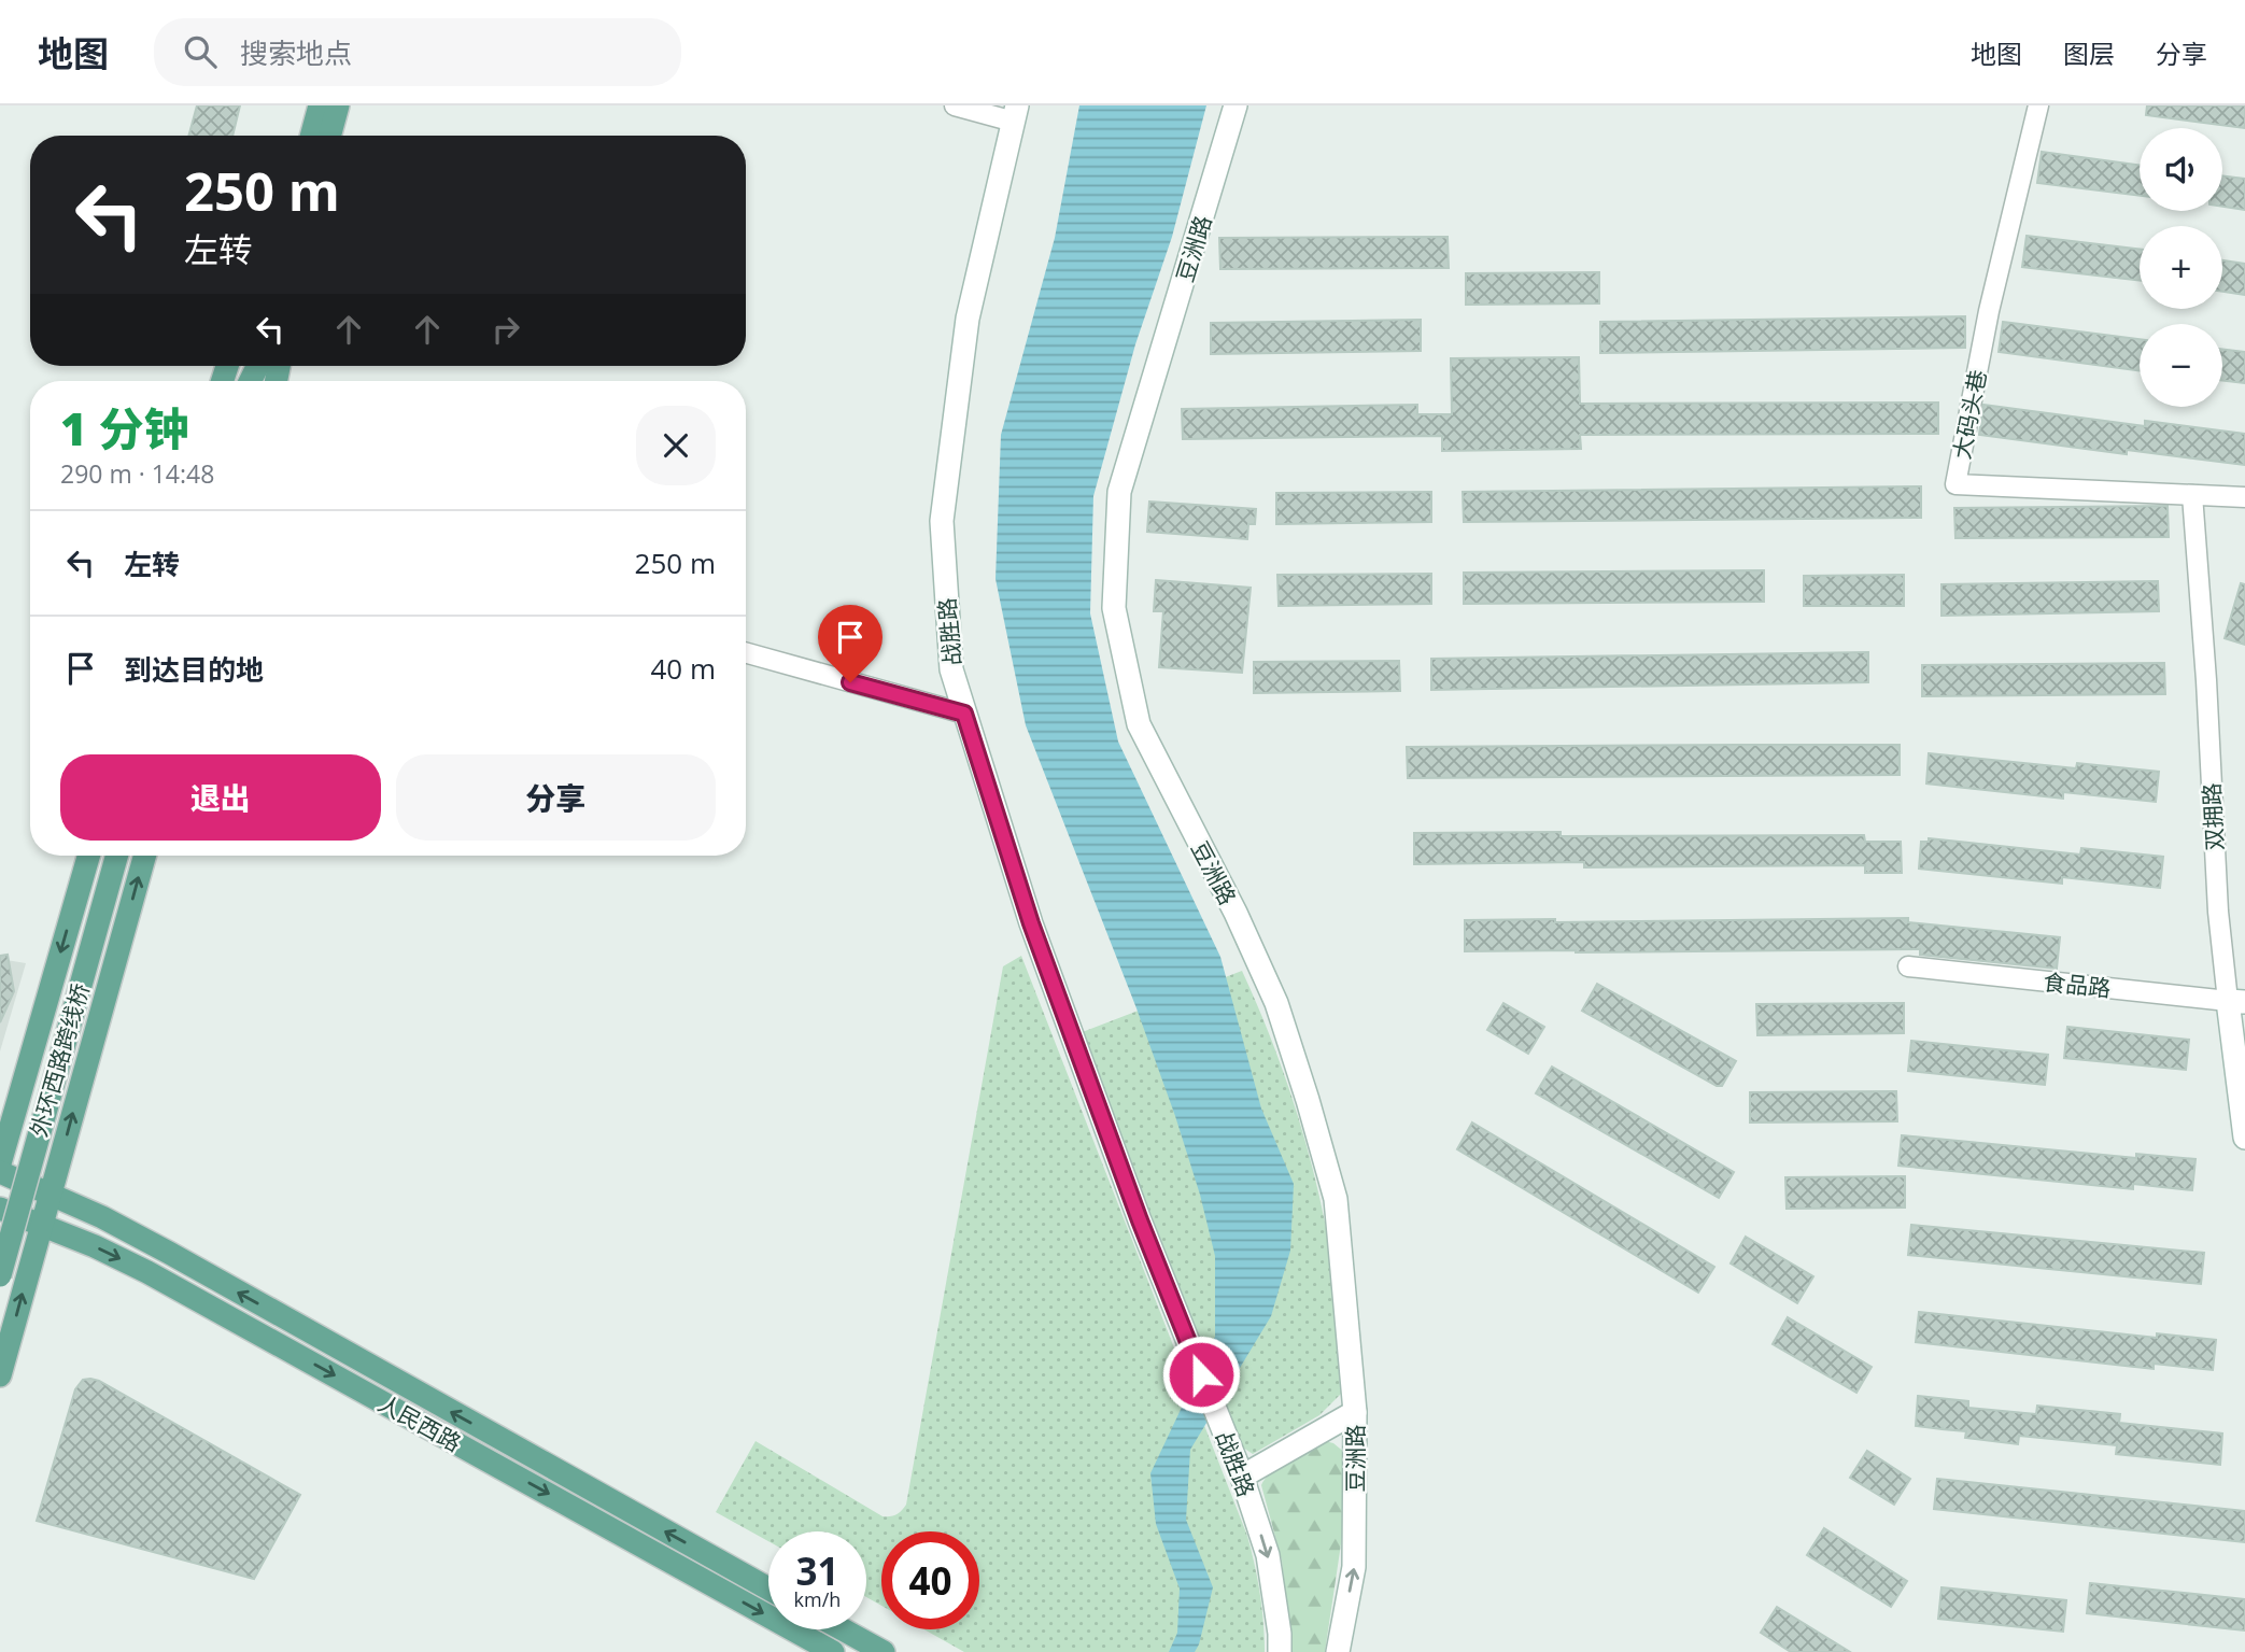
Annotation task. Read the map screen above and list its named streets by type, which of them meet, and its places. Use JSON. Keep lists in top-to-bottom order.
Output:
{
  "streets": {
    "main road": ["外环西路跨线桥", "人民西路"],
    "street": [
      "豆洲路",
      "大码头巷",
      "战胜路",
      "双拥路",
      "食品路"
    ]
  },
  "crossings": [
    ["大码头巷", "双拥路"],
    ["双拥路", "食品路"]
  ],
  "page": {
    "header": "地图",
    "search": "搜索地点",
    "nav": ["地图", "图层", "分享"],
    "map_buttons": ["+", "−"],
    "turn": ["250 m", "左转"],
    "heading": ["1 分钟", "290 m · 14:48"],
    "list": [
      {
        "name": "左转",
        "value": "250 m"
      },
      {
        "name": "到达目的地",
        "value": "40 m"
      }
    ],
    "buttons": ["退出", "分享"],
    "speed": "31 km/h",
    "limit": "40"
  }
}
